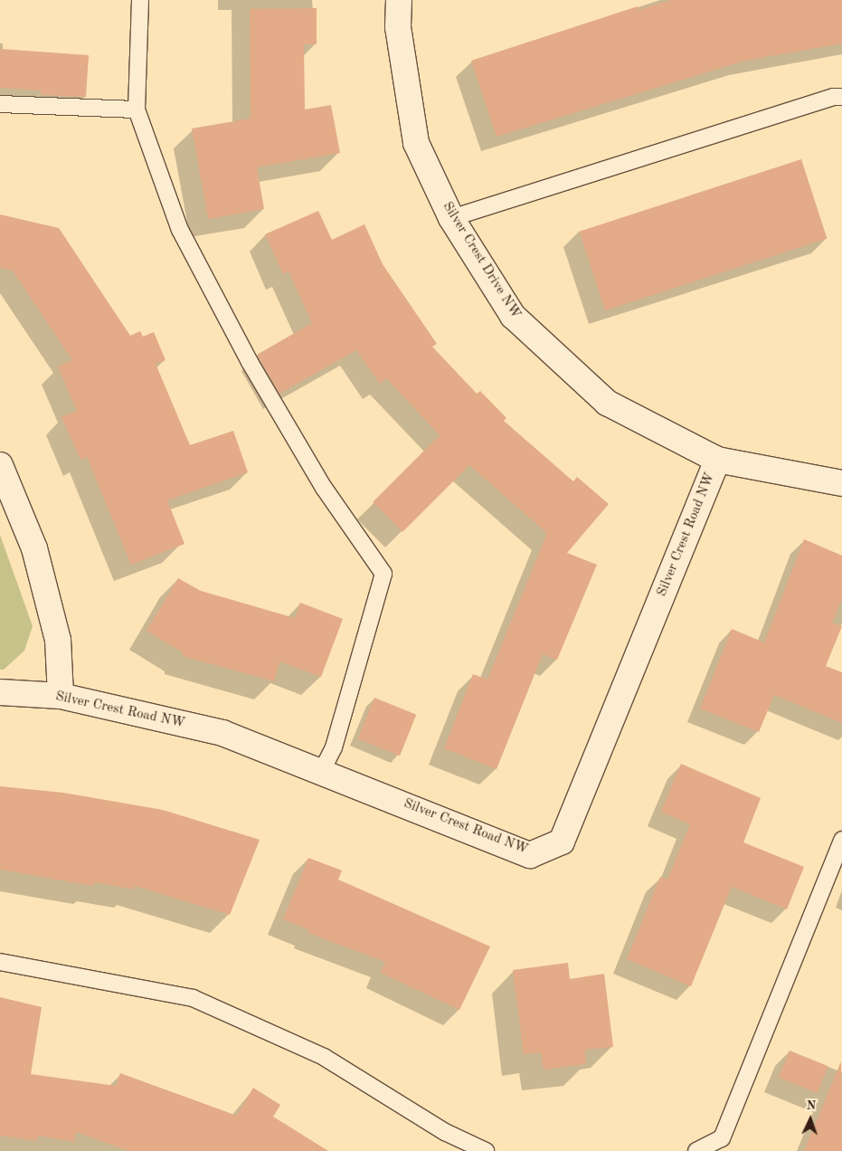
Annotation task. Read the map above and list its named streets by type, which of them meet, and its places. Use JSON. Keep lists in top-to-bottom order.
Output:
{
  "streets": {
    "street": ["Silver Crest Drive NW", "Silver Crest Road NW"]
  },
  "crossings": [
    ["Silver Crest Drive NW", "Silver Crest Road NW"]
  ],
  "north": "top"
}
